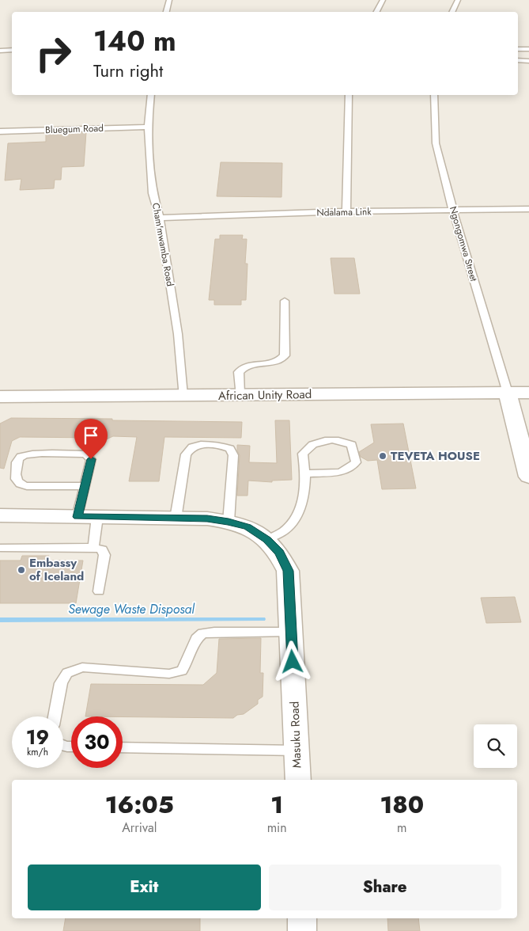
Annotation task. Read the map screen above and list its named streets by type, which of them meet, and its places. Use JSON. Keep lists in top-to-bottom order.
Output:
{
  "streets": {
    "street": ["African Unity Road", "Masuku Road"],
    "lane": [
      "Bluegum Road",
      "Ndalama Link",
      "Ngongomwa Street",
      "Cham'mwamba Road"
    ]
  },
  "crossings": [
    ["Bluegum Road", "Cham'mwamba Road"],
    ["Ndalama Link", "Ngongomwa Street"],
    ["Ndalama Link", "Cham'mwamba Road"],
    ["Ngongomwa Street", "African Unity Road"],
    ["Cham'mwamba Road", "African Unity Road"]
  ],
  "water": ["Sewage Waste Disposal"],
  "places": ["TEVETA HOUSE", "Embassy of Iceland"],
  "page": {
    "turn": ["140 m", "Turn right"],
    "speed": "19 km/h",
    "limit": "30",
    "eta": [
      "16:05",
      "Arrival",
      "1",
      "min",
      "180",
      "m"
    ],
    "buttons": ["Exit", "Share"]
  }
}
